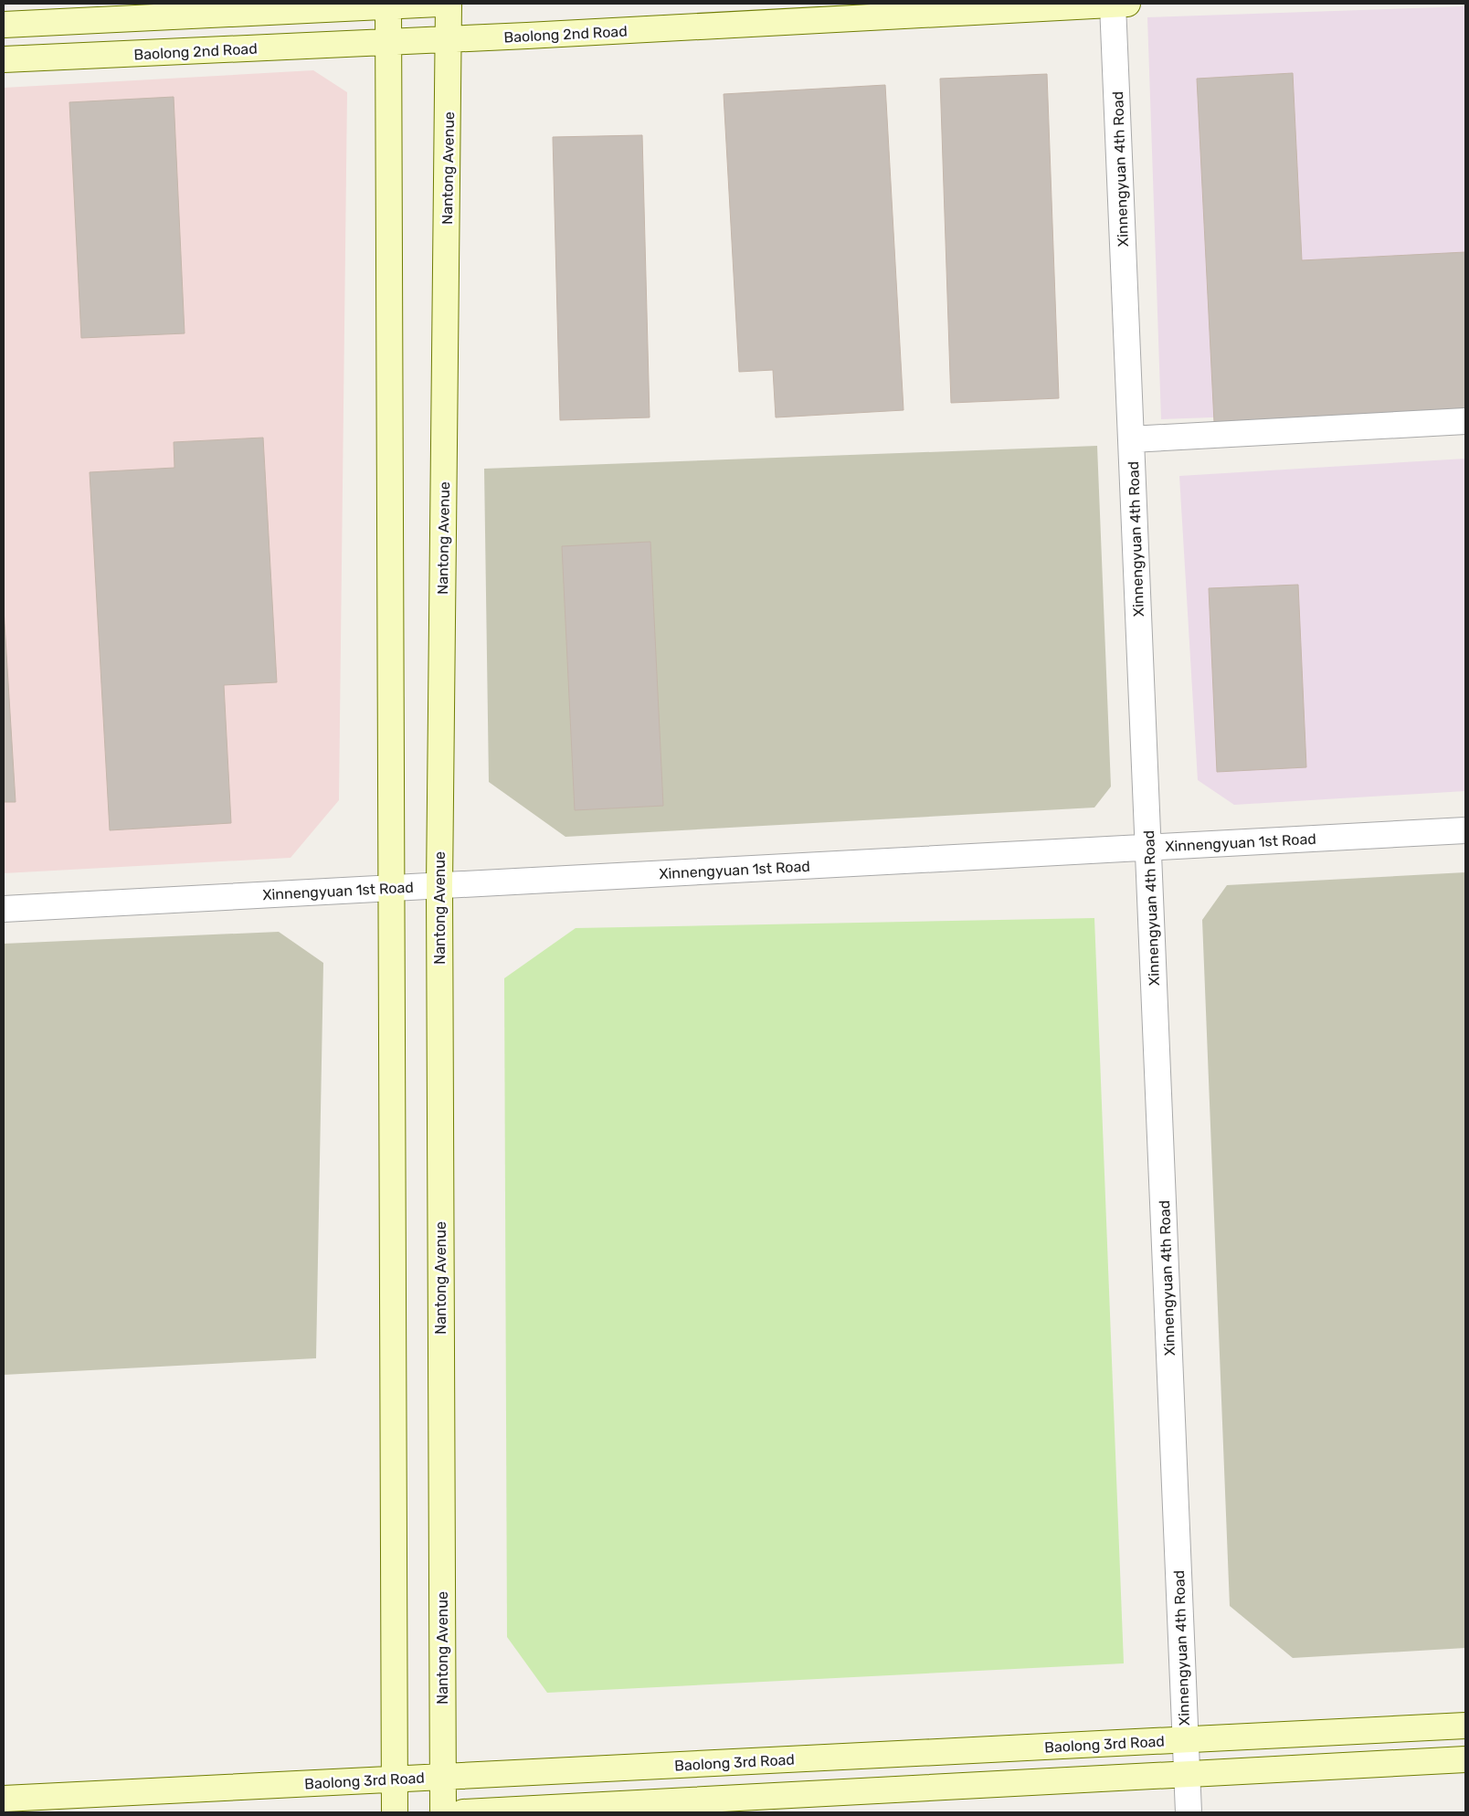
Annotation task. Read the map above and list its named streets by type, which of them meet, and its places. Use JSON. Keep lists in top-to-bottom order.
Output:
{
  "streets": {
    "street": [
      "Baolong 2nd Road",
      "Nantong Avenue",
      "Xinnengyuan 4th Road",
      "Xinnengyuan 1st Road",
      "Baolong 3rd Road"
    ]
  },
  "crossings": [
    ["Baolong 2nd Road", "Nantong Avenue"],
    ["Baolong 2nd Road", "Xinnengyuan 4th Road"],
    ["Nantong Avenue", "Xinnengyuan 1st Road"],
    ["Nantong Avenue", "Baolong 3rd Road"],
    ["Xinnengyuan 4th Road", "Xinnengyuan 1st Road"],
    ["Xinnengyuan 4th Road", "Baolong 3rd Road"]
  ]
}
